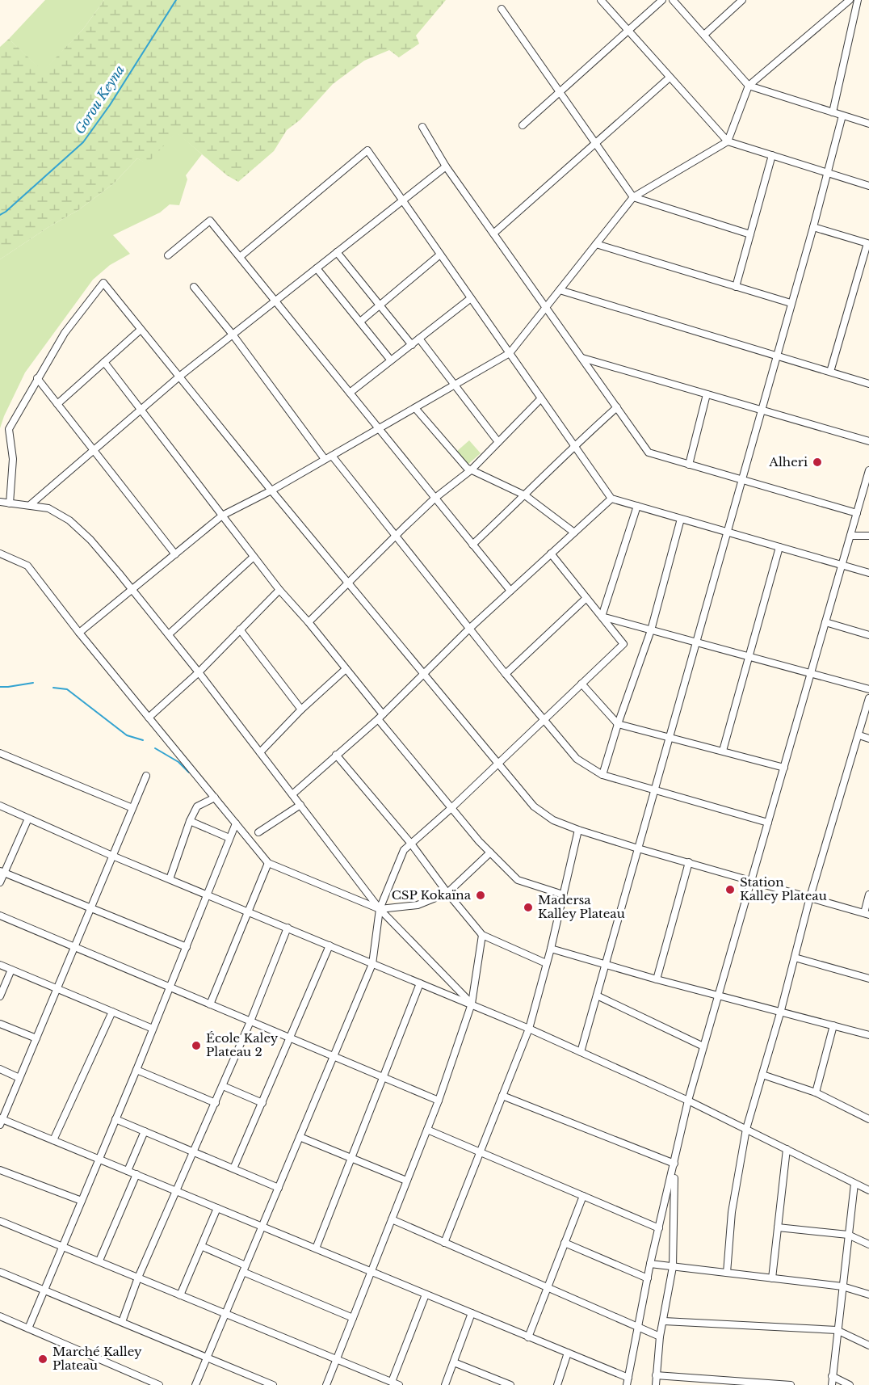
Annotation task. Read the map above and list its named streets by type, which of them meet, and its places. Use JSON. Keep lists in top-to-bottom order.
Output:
{
  "water": ["Gorou Keyna"],
  "places": [
    "Alheri",
    "Station Kalley Plateau",
    "CSP Kokaïna",
    "Madersa Kalley Plateau",
    "École Kaley Plateau 2",
    "Marché Kalley Plateau"
  ]
}
